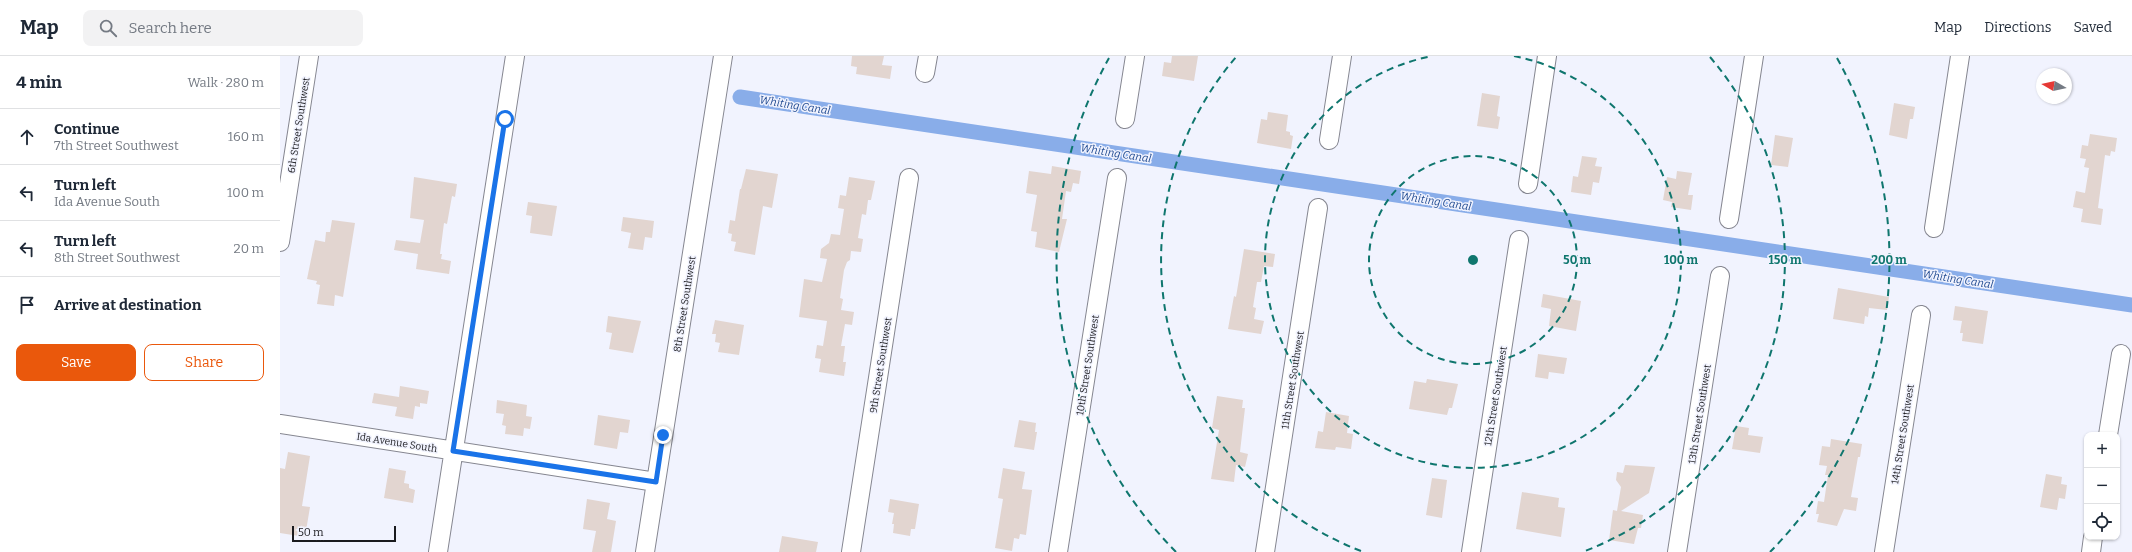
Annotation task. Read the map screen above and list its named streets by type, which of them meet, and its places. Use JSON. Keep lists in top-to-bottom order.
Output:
{
  "streets": {
    "street": [
      "6th Street Southwest",
      "8th Street Southwest",
      "9th Street Southwest",
      "10th Street Southwest",
      "11th Street Southwest",
      "12th Street Southwest",
      "13th Street Southwest",
      "14th Street Southwest",
      "Ida Avenue South"
    ]
  },
  "crossings": [
    ["8th Street Southwest", "Ida Avenue South"]
  ],
  "water": ["Whiting Canal"],
  "scale_bar": "50 m",
  "north": "left",
  "page": {
    "header": "Map",
    "search": "Search here",
    "nav": ["Map", "Directions", "Saved"],
    "heading": ["4 min", "Walk · 280 m"],
    "list": [
      ["Continue", "7th Street Southwest", "160 m"],
      ["Turn left", "Ida Avenue South", "100 m"],
      ["Turn left", "8th Street Southwest", "20 m"],
      "Arrive at destination"
    ],
    "buttons": ["Save", "Share"],
    "map_buttons": ["+", "−"],
    "scale": "50 m"
  },
  "rings": [
    "50 m",
    "100 m",
    "150 m",
    "200 m"
  ]
}
